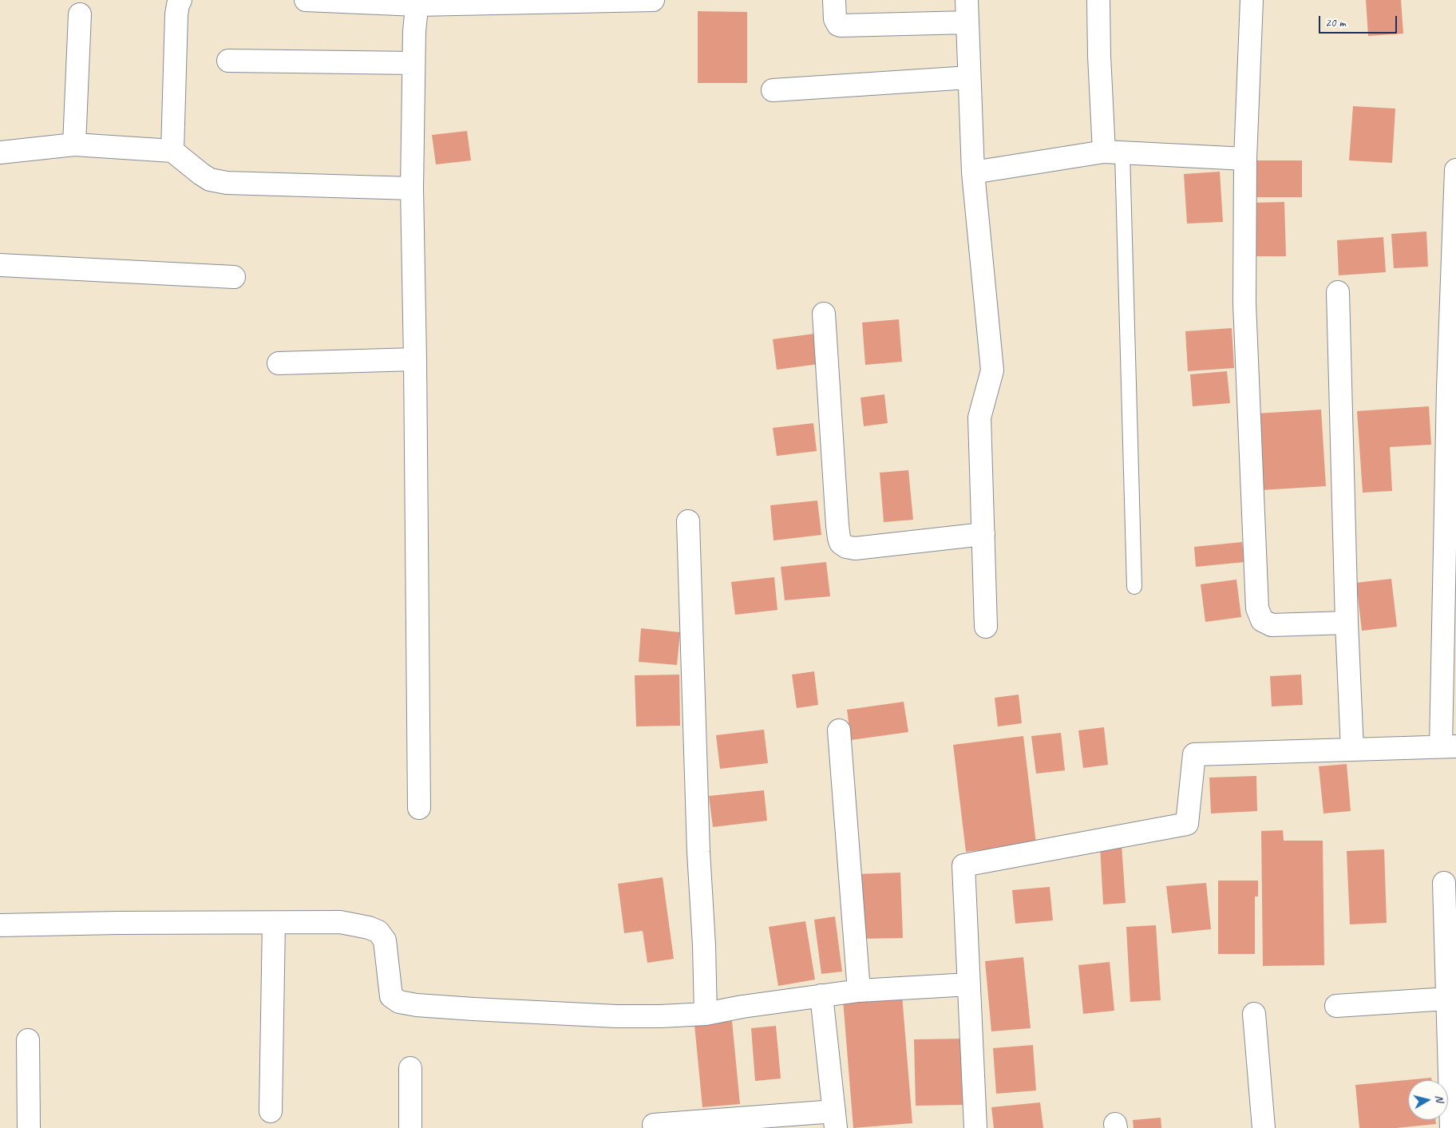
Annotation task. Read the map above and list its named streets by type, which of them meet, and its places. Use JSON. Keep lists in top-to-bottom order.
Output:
{
  "scale_bar": "20 m",
  "north": "right"
}
